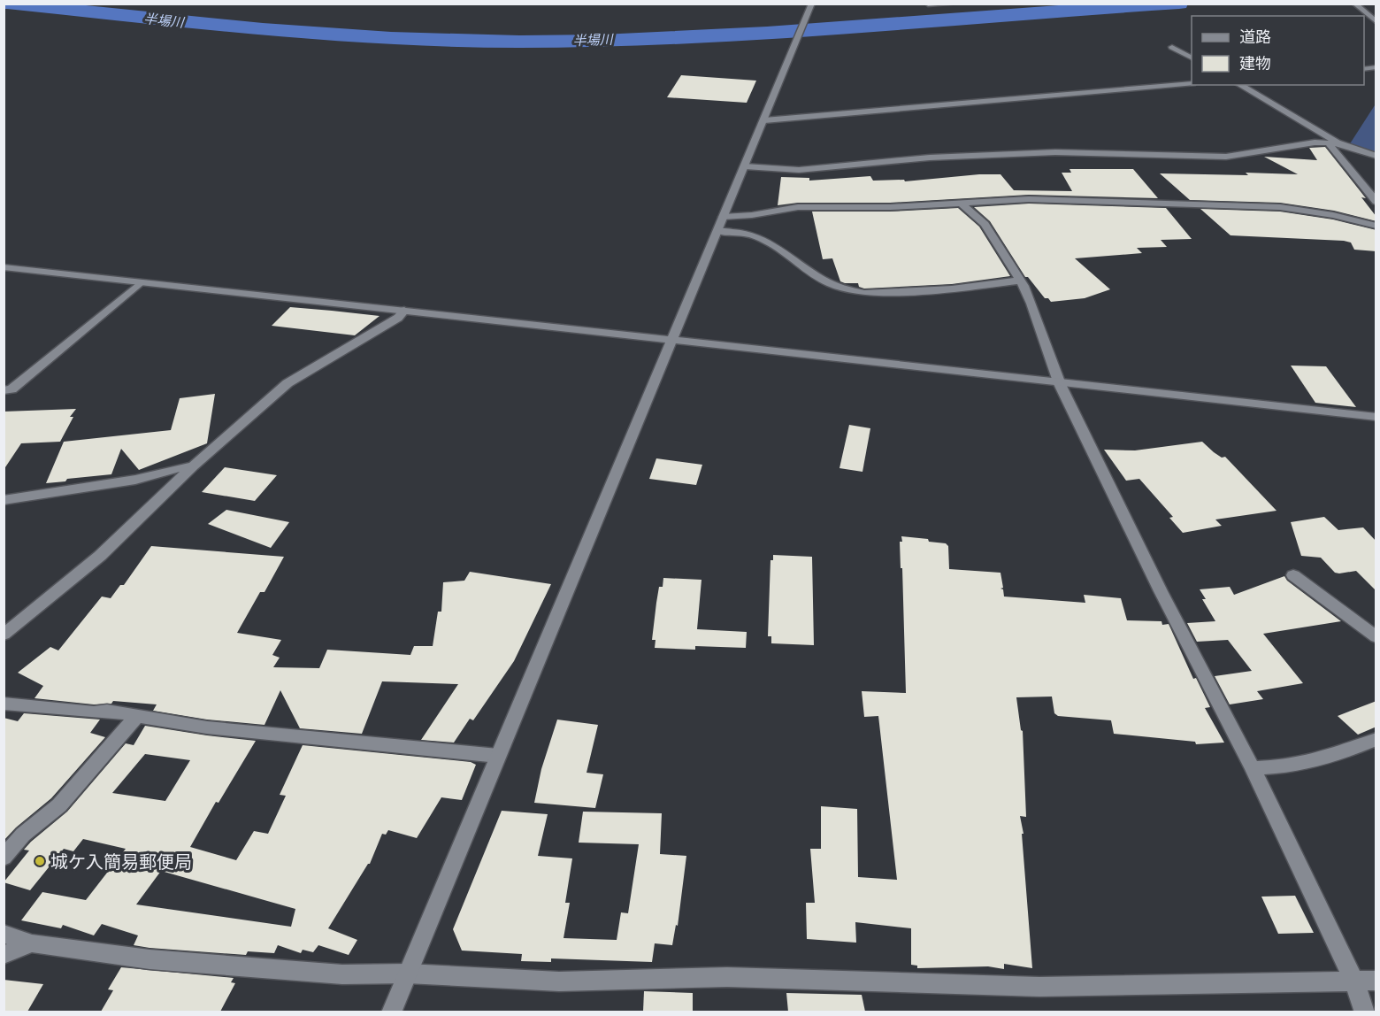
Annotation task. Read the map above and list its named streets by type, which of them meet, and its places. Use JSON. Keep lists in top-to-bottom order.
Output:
{
  "water": ["半場川"],
  "places": ["城ケ入簡易郵便局"],
  "legend": ["道路", "建物"]
}
